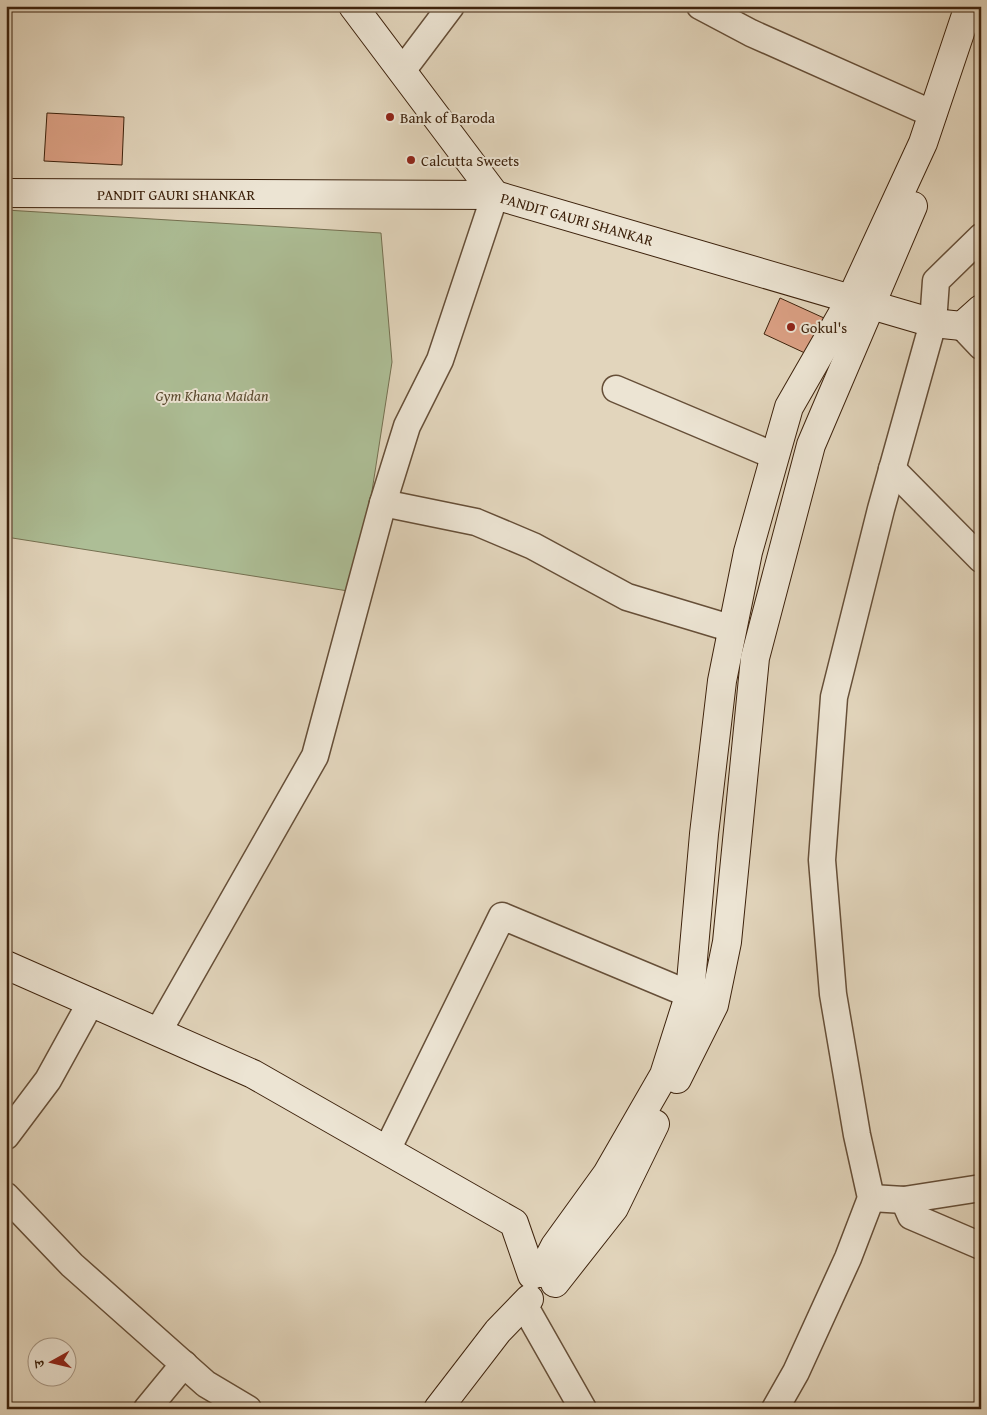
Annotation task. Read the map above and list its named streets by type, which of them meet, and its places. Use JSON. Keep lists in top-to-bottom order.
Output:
{
  "streets": {
    "main road": ["PANDIT GAURI SHANKAR"]
  },
  "parks": ["Gym Khana Maidan"],
  "places": ["Bank of Baroda", "Calcutta Sweets", "Gokul's"],
  "north": "left"
}
